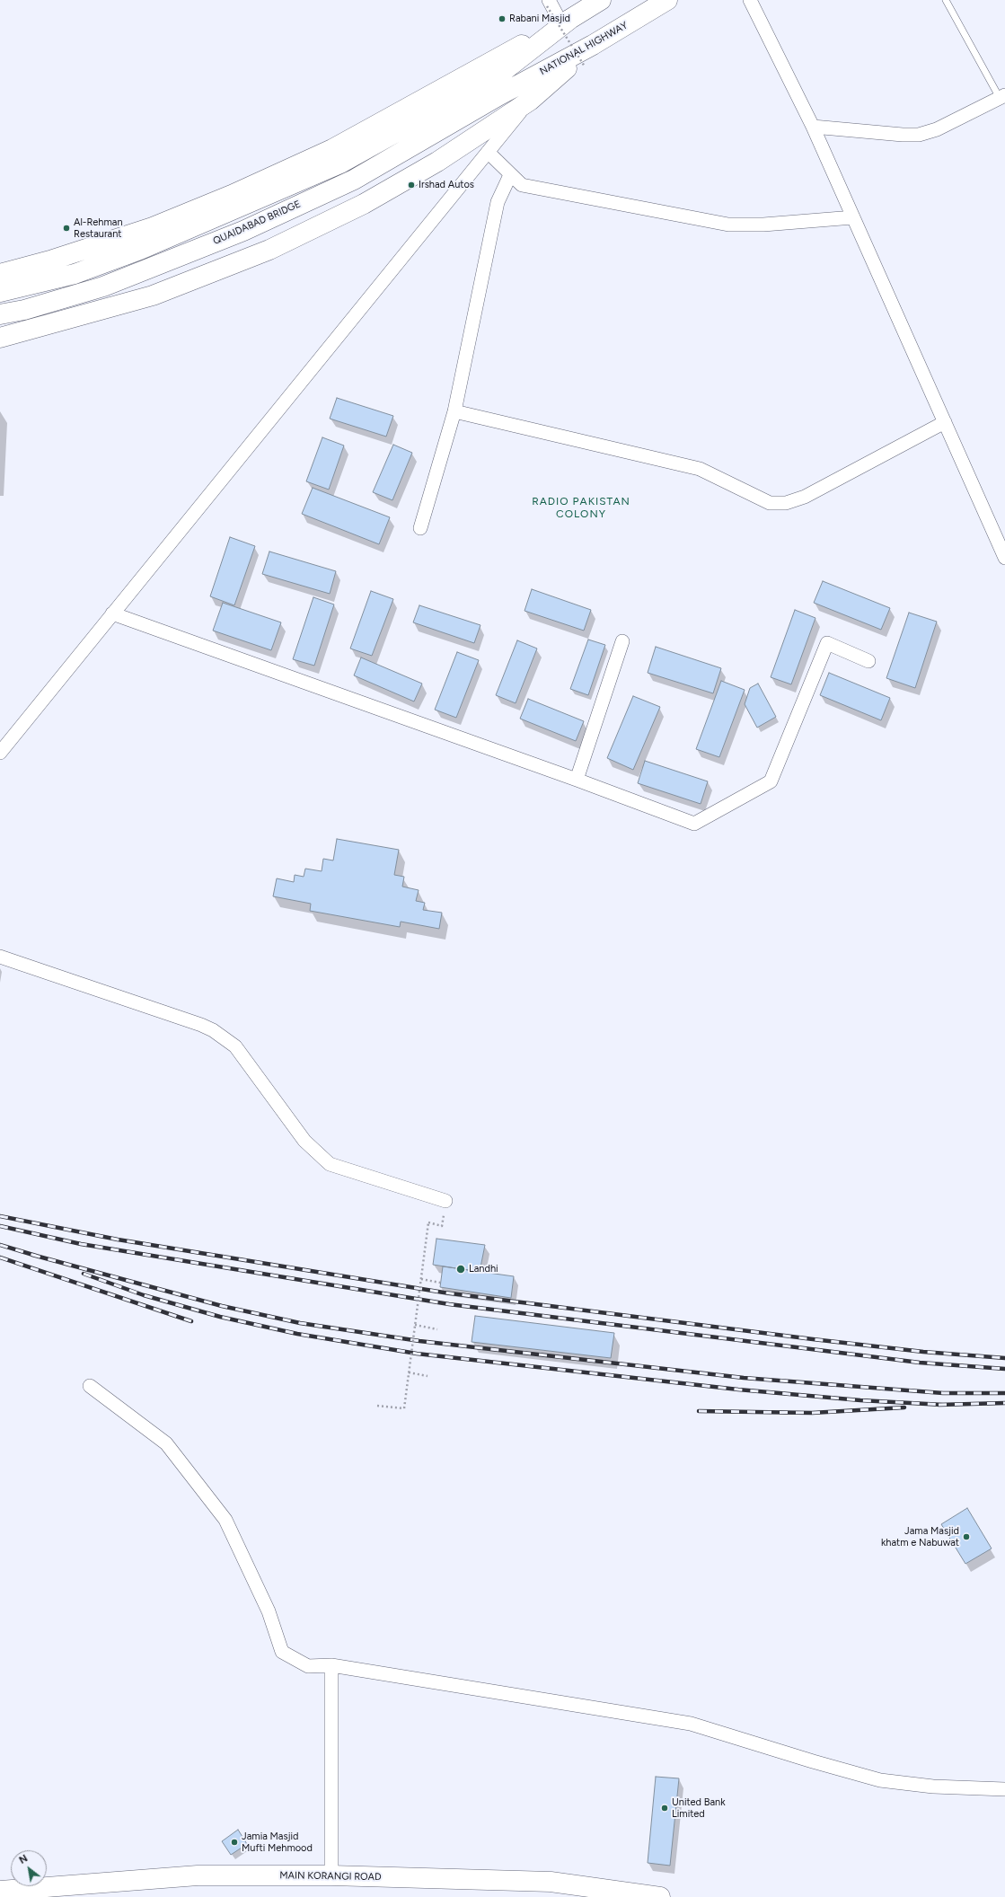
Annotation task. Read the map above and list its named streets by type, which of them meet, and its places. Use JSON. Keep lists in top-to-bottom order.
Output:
{
  "streets": {
    "main road": ["NATIONAL HIGHWAY", "QUAIDABAD BRIDGE", "MAIN KORANGI ROAD"]
  },
  "crossings": [
    ["NATIONAL HIGHWAY", "QUAIDABAD BRIDGE"]
  ],
  "districts": ["RADIO PAKISTAN COLONY"],
  "places": [
    "Rabani Masjid",
    "Irshad Autos",
    "Al-Rehman Restaurant",
    "Landhi",
    "Jama Masjid khatm e Nabuwat",
    "United Bank Limited",
    "Jamia Masjid Mufti Mehmood"
  ],
  "north": "top left"
}
